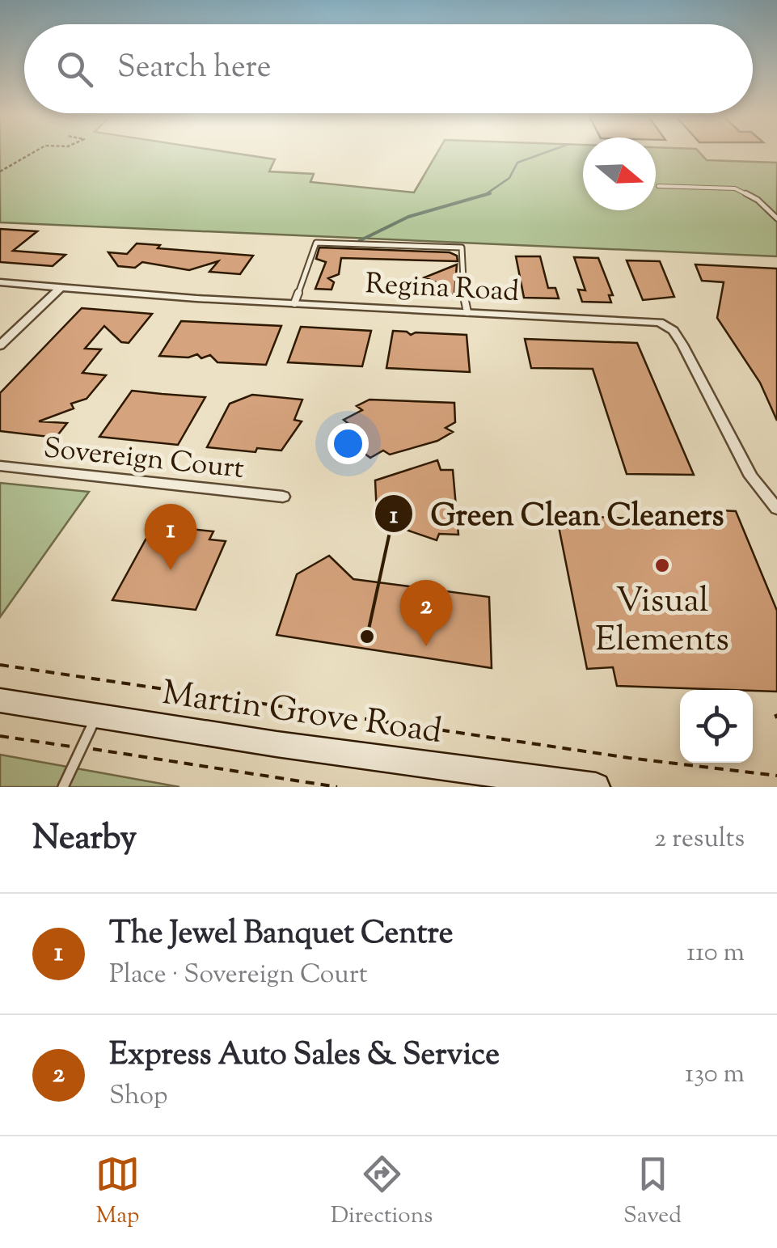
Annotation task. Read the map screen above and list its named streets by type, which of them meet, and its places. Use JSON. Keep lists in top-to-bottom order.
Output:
{
  "streets": {
    "main road": ["Martin Grove Road"],
    "street": ["Regina Road", "Sovereign Court"]
  },
  "places": ["Visual Elements", "Green Clean Cleaners"],
  "north": "right",
  "page": {
    "search": "Search here",
    "pins": ["1", "2"],
    "heading": ["Nearby", "2 results"],
    "list": [
      {
        "mark": "1",
        "name": "The Jewel Banquet Centre",
        "note": "Place · Sovereign Court",
        "value": "110 m"
      },
      {
        "mark": "2",
        "name": "Express Auto Sales & Service",
        "note": "Shop",
        "value": "130 m"
      }
    ],
    "nav": ["Map", "Directions", "Saved"]
  }
}
